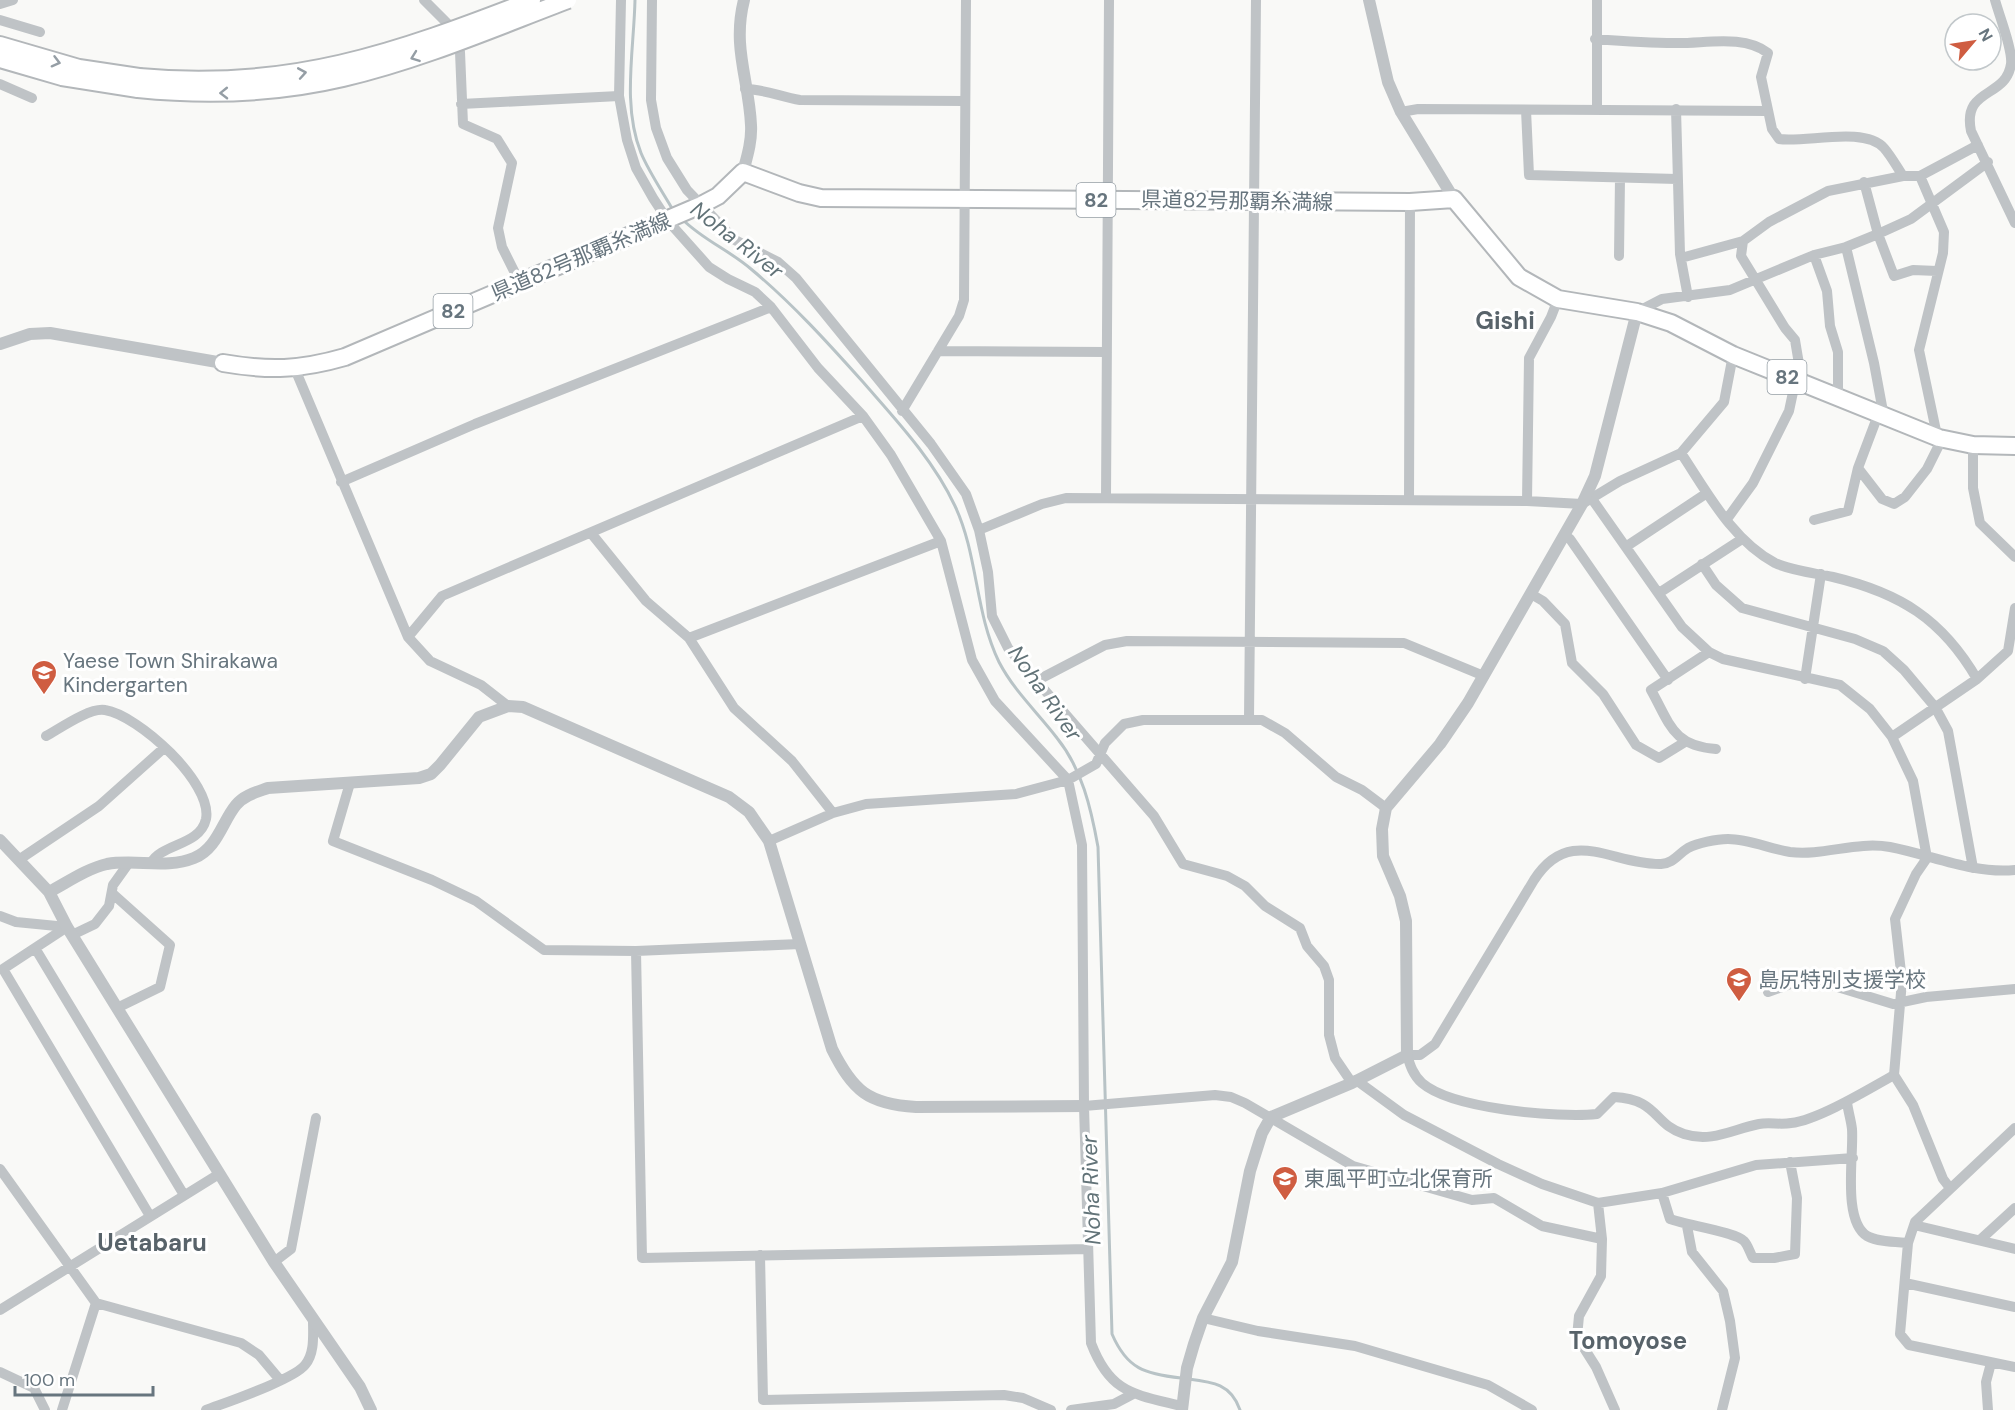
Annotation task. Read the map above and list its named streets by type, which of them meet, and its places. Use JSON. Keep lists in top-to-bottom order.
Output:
{
  "streets": {
    "main road": ["82", "県道82号那覇糸満線"]
  },
  "crossings": [
    ["82", "県道82号那覇糸満線"]
  ],
  "districts": ["Gishi", "Uetabaru", "Tomoyose"],
  "water": ["Noha River"],
  "places": {
    "school or university": ["Yaese Town Shirakawa Kindergarten", "島尻特別支援学校", "東風平町立北保育所"]
  },
  "scale_bar": "100 m",
  "north": "top right"
}
